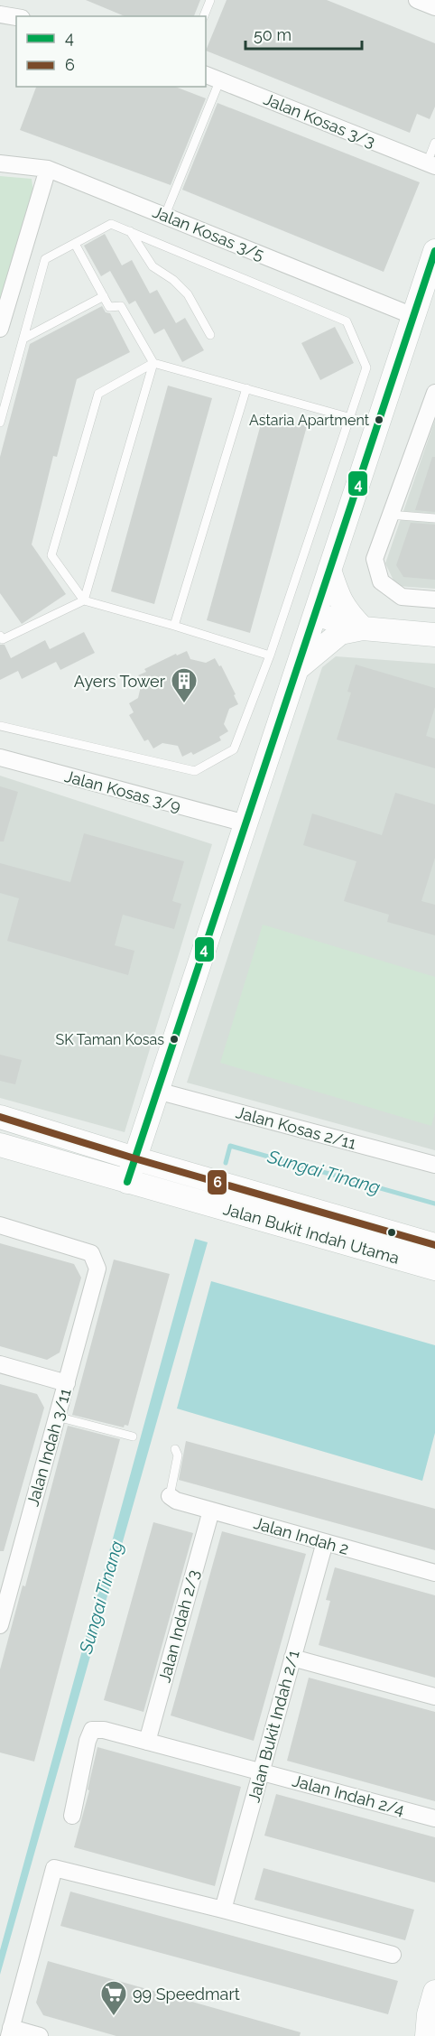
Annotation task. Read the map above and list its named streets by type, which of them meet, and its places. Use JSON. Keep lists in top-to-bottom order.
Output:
{
  "streets": {
    "street": [
      "Jalan Kosas 3/3",
      "Jalan Kosas 3/5",
      "Jalan Kosas 3/9",
      "Jalan Kosas 2/11",
      "Jalan Bukit Indah Utama",
      "Jalan Indah 3/11",
      "Jalan Indah 2",
      "Jalan Indah 2/3",
      "Jalan Bukit Indah 2/1",
      "Jalan Indah 2/4"
    ]
  },
  "crossings": [
    ["Jalan Indah 2", "Jalan Indah 2/3"],
    ["Jalan Indah 2", "Jalan Bukit Indah 2/1"],
    ["Jalan Indah 2/3", "Jalan Indah 2/4"],
    ["Jalan Bukit Indah 2/1", "Jalan Indah 2/4"]
  ],
  "water": ["Sungai Tinang"],
  "places": {
    "other": ["Astaria Apartment", "SK Taman Kosas"],
    "building": ["Ayers Tower"],
    "supermarket": ["99 Speedmart"]
  },
  "lines": ["transit line 4", "transit line 6"],
  "legend": ["4", "6"],
  "scale_bar": "50 m"
}
